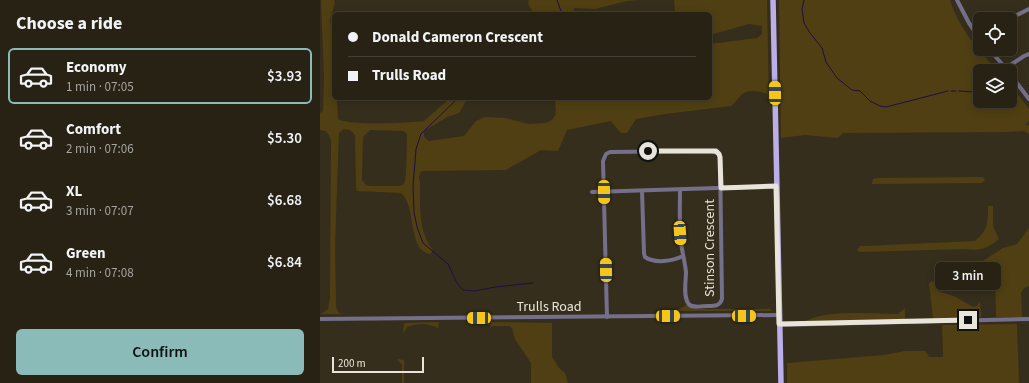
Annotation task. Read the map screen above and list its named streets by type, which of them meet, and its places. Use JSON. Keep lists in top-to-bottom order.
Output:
{
  "streets": {
    "street": ["Stinson Crescent", "Trulls Road"]
  },
  "scale_bar": "200 m",
  "page": {
    "heading": "Choose a ride",
    "banner": ["Donald Cameron Crescent", "Trulls Road"],
    "list": [
      {
        "name": "Economy",
        "note": "1 min · 07:05",
        "value": "$3.93"
      },
      {
        "name": "Comfort",
        "note": "2 min · 07:06",
        "value": "$5.30"
      },
      {
        "name": "XL",
        "note": "3 min · 07:07",
        "value": "$6.68"
      },
      {
        "name": "Green",
        "note": "4 min · 07:08",
        "value": "$6.84"
      }
    ],
    "bubble": "3 min",
    "buttons": "Confirm",
    "scale": "200 m"
  }
}
